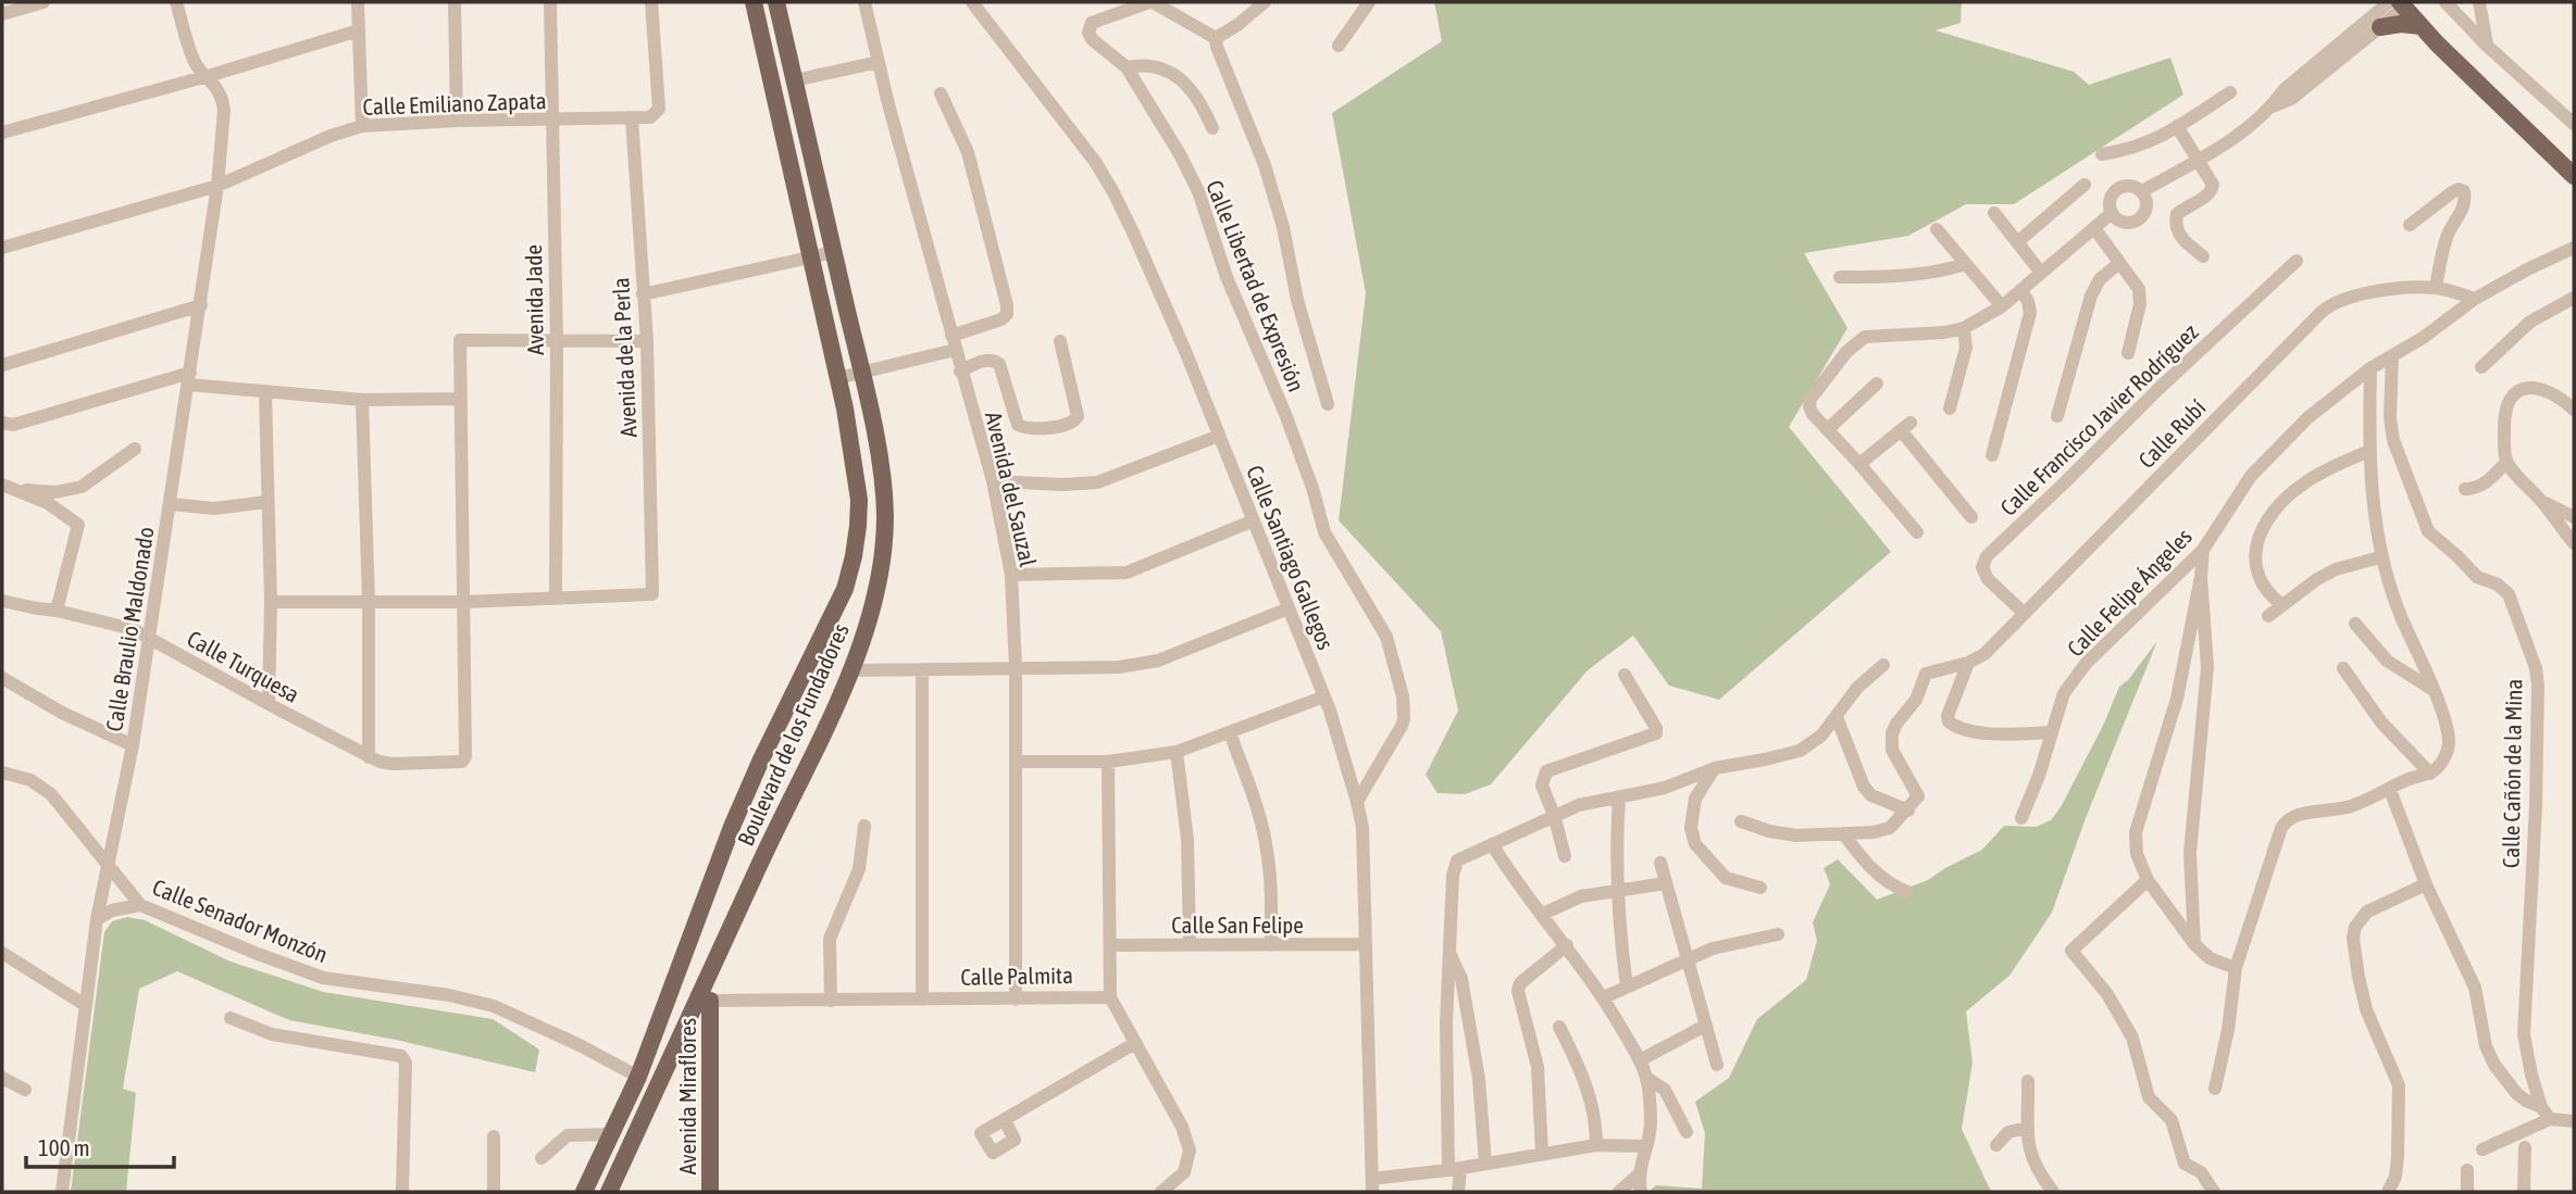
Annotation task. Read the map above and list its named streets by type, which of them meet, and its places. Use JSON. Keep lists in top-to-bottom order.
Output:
{
  "streets": {
    "main road": ["Boulevard de los Fundadores", "Avenida Miraflores"],
    "street": [
      "Calle Emiliano Zapata",
      "Calle Libertad de Expresión",
      "Avenida Jade",
      "Avenida de la Perla",
      "Calle Francisco Javier Rodríguez",
      "Calle Rubí",
      "Avenida del Sauzal",
      "Calle Santiago Gallegos",
      "Calle Felipe Ángeles",
      "Calle Braulio Maldonado",
      "Calle Turquesa",
      "Calle Cañón de la Mina",
      "Calle Senador Monzón",
      "Calle San Felipe",
      "Calle Palmita"
    ]
  },
  "crossings": [
    ["Calle Emiliano Zapata", "Avenida Jade"],
    ["Calle Emiliano Zapata", "Avenida de la Perla"],
    ["Calle Emiliano Zapata", "Calle Braulio Maldonado"],
    ["Calle Libertad de Expresión", "Calle Santiago Gallegos"],
    ["Avenida Jade", "Avenida de la Perla"],
    ["Calle Francisco Javier Rodríguez", "Calle Rubí"],
    ["Calle Rubí", "Calle Felipe Ángeles"],
    ["Avenida del Sauzal", "Calle Palmita"],
    ["Calle Santiago Gallegos", "Calle San Felipe"],
    ["Calle Felipe Ángeles", "Calle Cañón de la Mina"],
    ["Calle Braulio Maldonado", "Calle Turquesa"],
    ["Calle Braulio Maldonado", "Calle Senador Monzón"],
    ["Boulevard de los Fundadores", "Calle Senador Monzón"],
    ["Boulevard de los Fundadores", "Calle Palmita"],
    ["Boulevard de los Fundadores", "Avenida Miraflores"],
    ["Calle Palmita", "Avenida Miraflores"]
  ],
  "scale_bar": "100 m"
}
